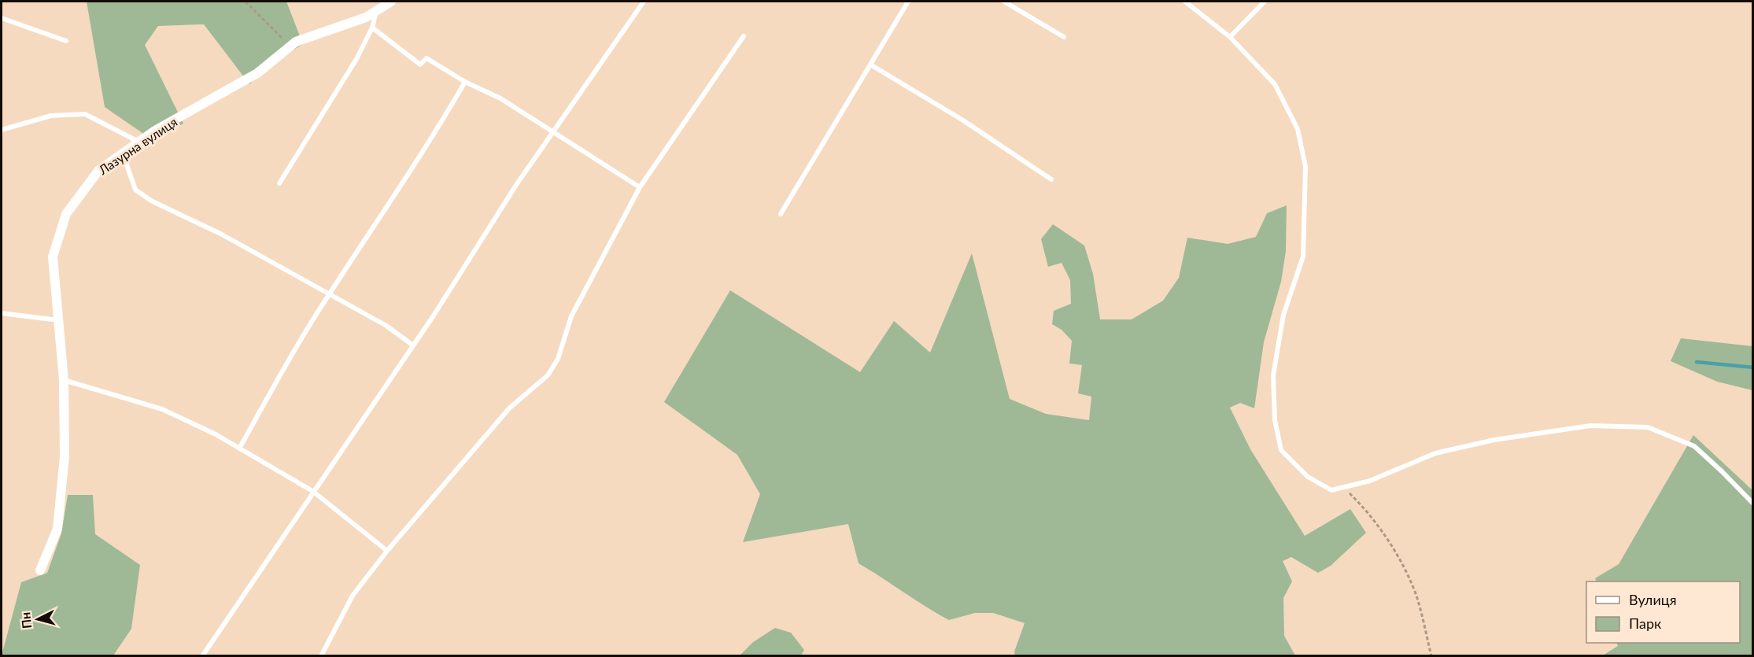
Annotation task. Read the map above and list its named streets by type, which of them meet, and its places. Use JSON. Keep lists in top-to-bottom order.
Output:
{
  "streets": {
    "street": ["Лазурна вулиця"]
  },
  "legend": ["Вулиця", "Парк"],
  "north": "left"
}
